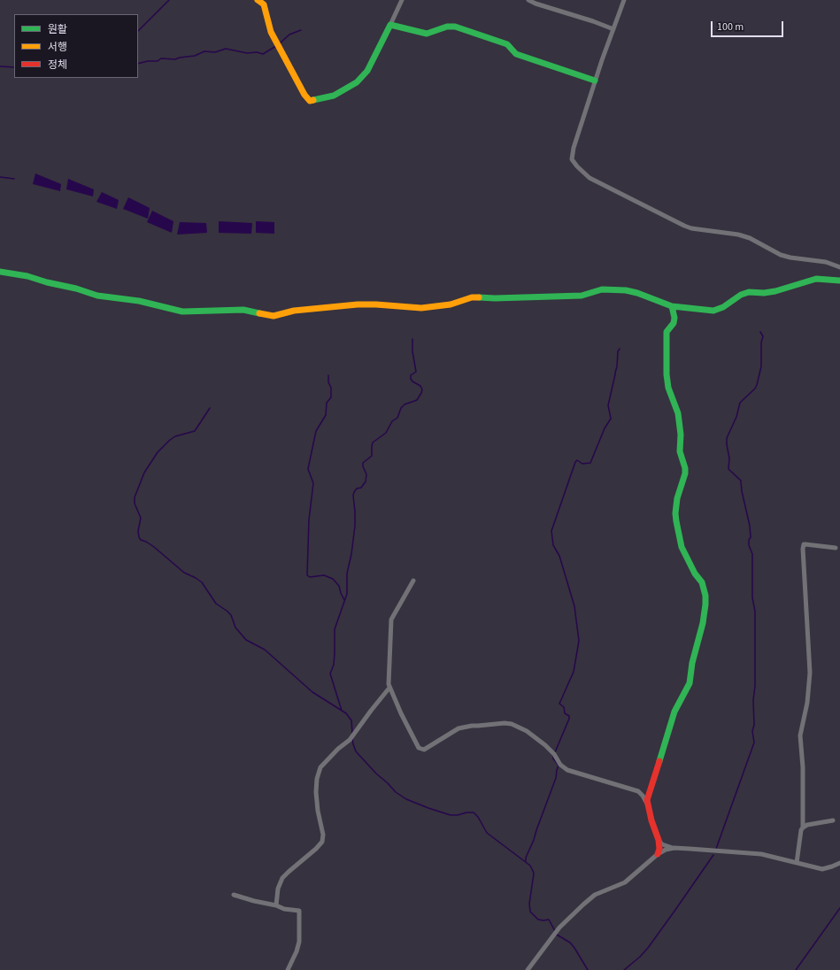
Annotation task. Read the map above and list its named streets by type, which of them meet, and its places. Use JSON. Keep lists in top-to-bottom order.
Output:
{
  "legend": ["원활", "서행", "정체"],
  "scale_bar": "100 m"
}
